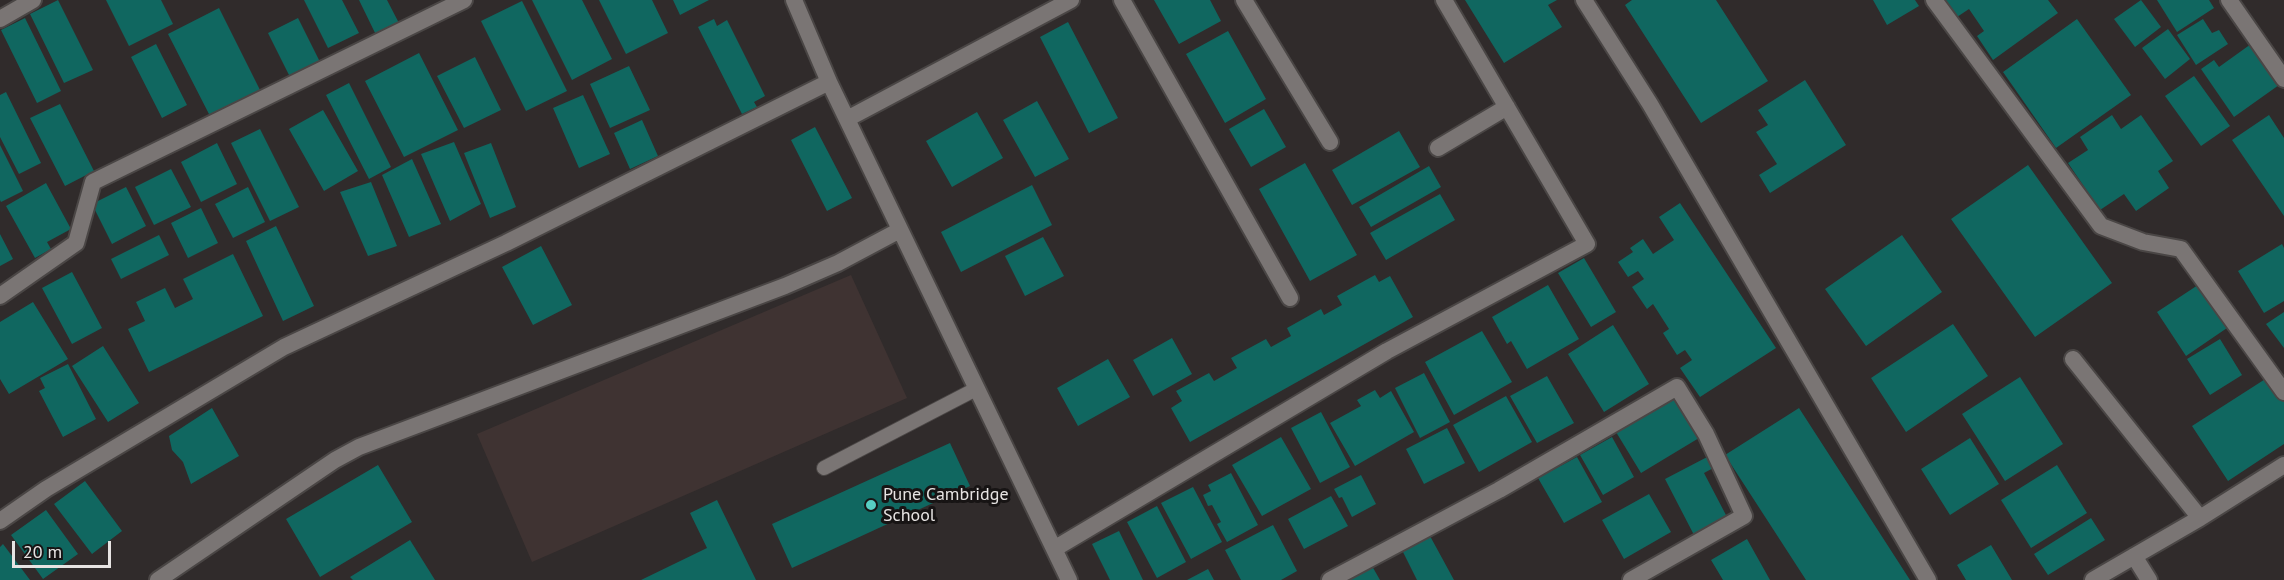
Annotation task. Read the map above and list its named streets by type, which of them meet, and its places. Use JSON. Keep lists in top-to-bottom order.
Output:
{
  "places": ["Pune Cambridge School"],
  "scale_bar": "20 m"
}
